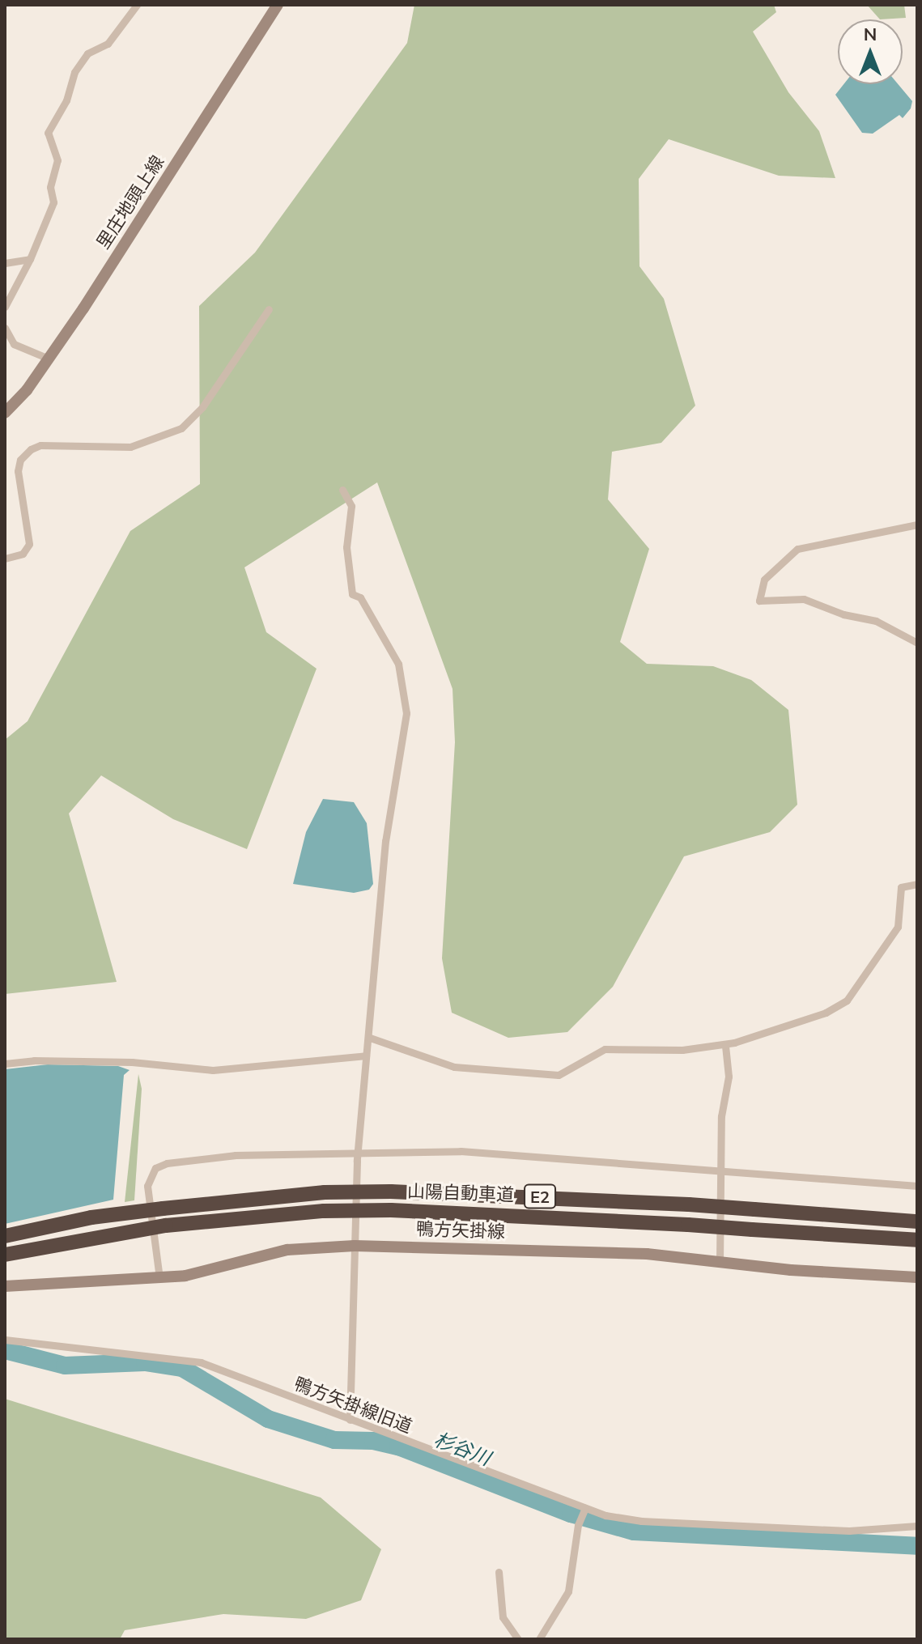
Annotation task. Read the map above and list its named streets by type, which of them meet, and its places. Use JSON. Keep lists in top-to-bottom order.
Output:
{
  "streets": {
    "highway": ["山陽自動車道", "E2"],
    "main road": ["里庄地頭上線", "鴨方矢掛線"],
    "street": ["鴨方矢掛線旧道"]
  },
  "water": ["杉谷川"],
  "north": "top"
}
